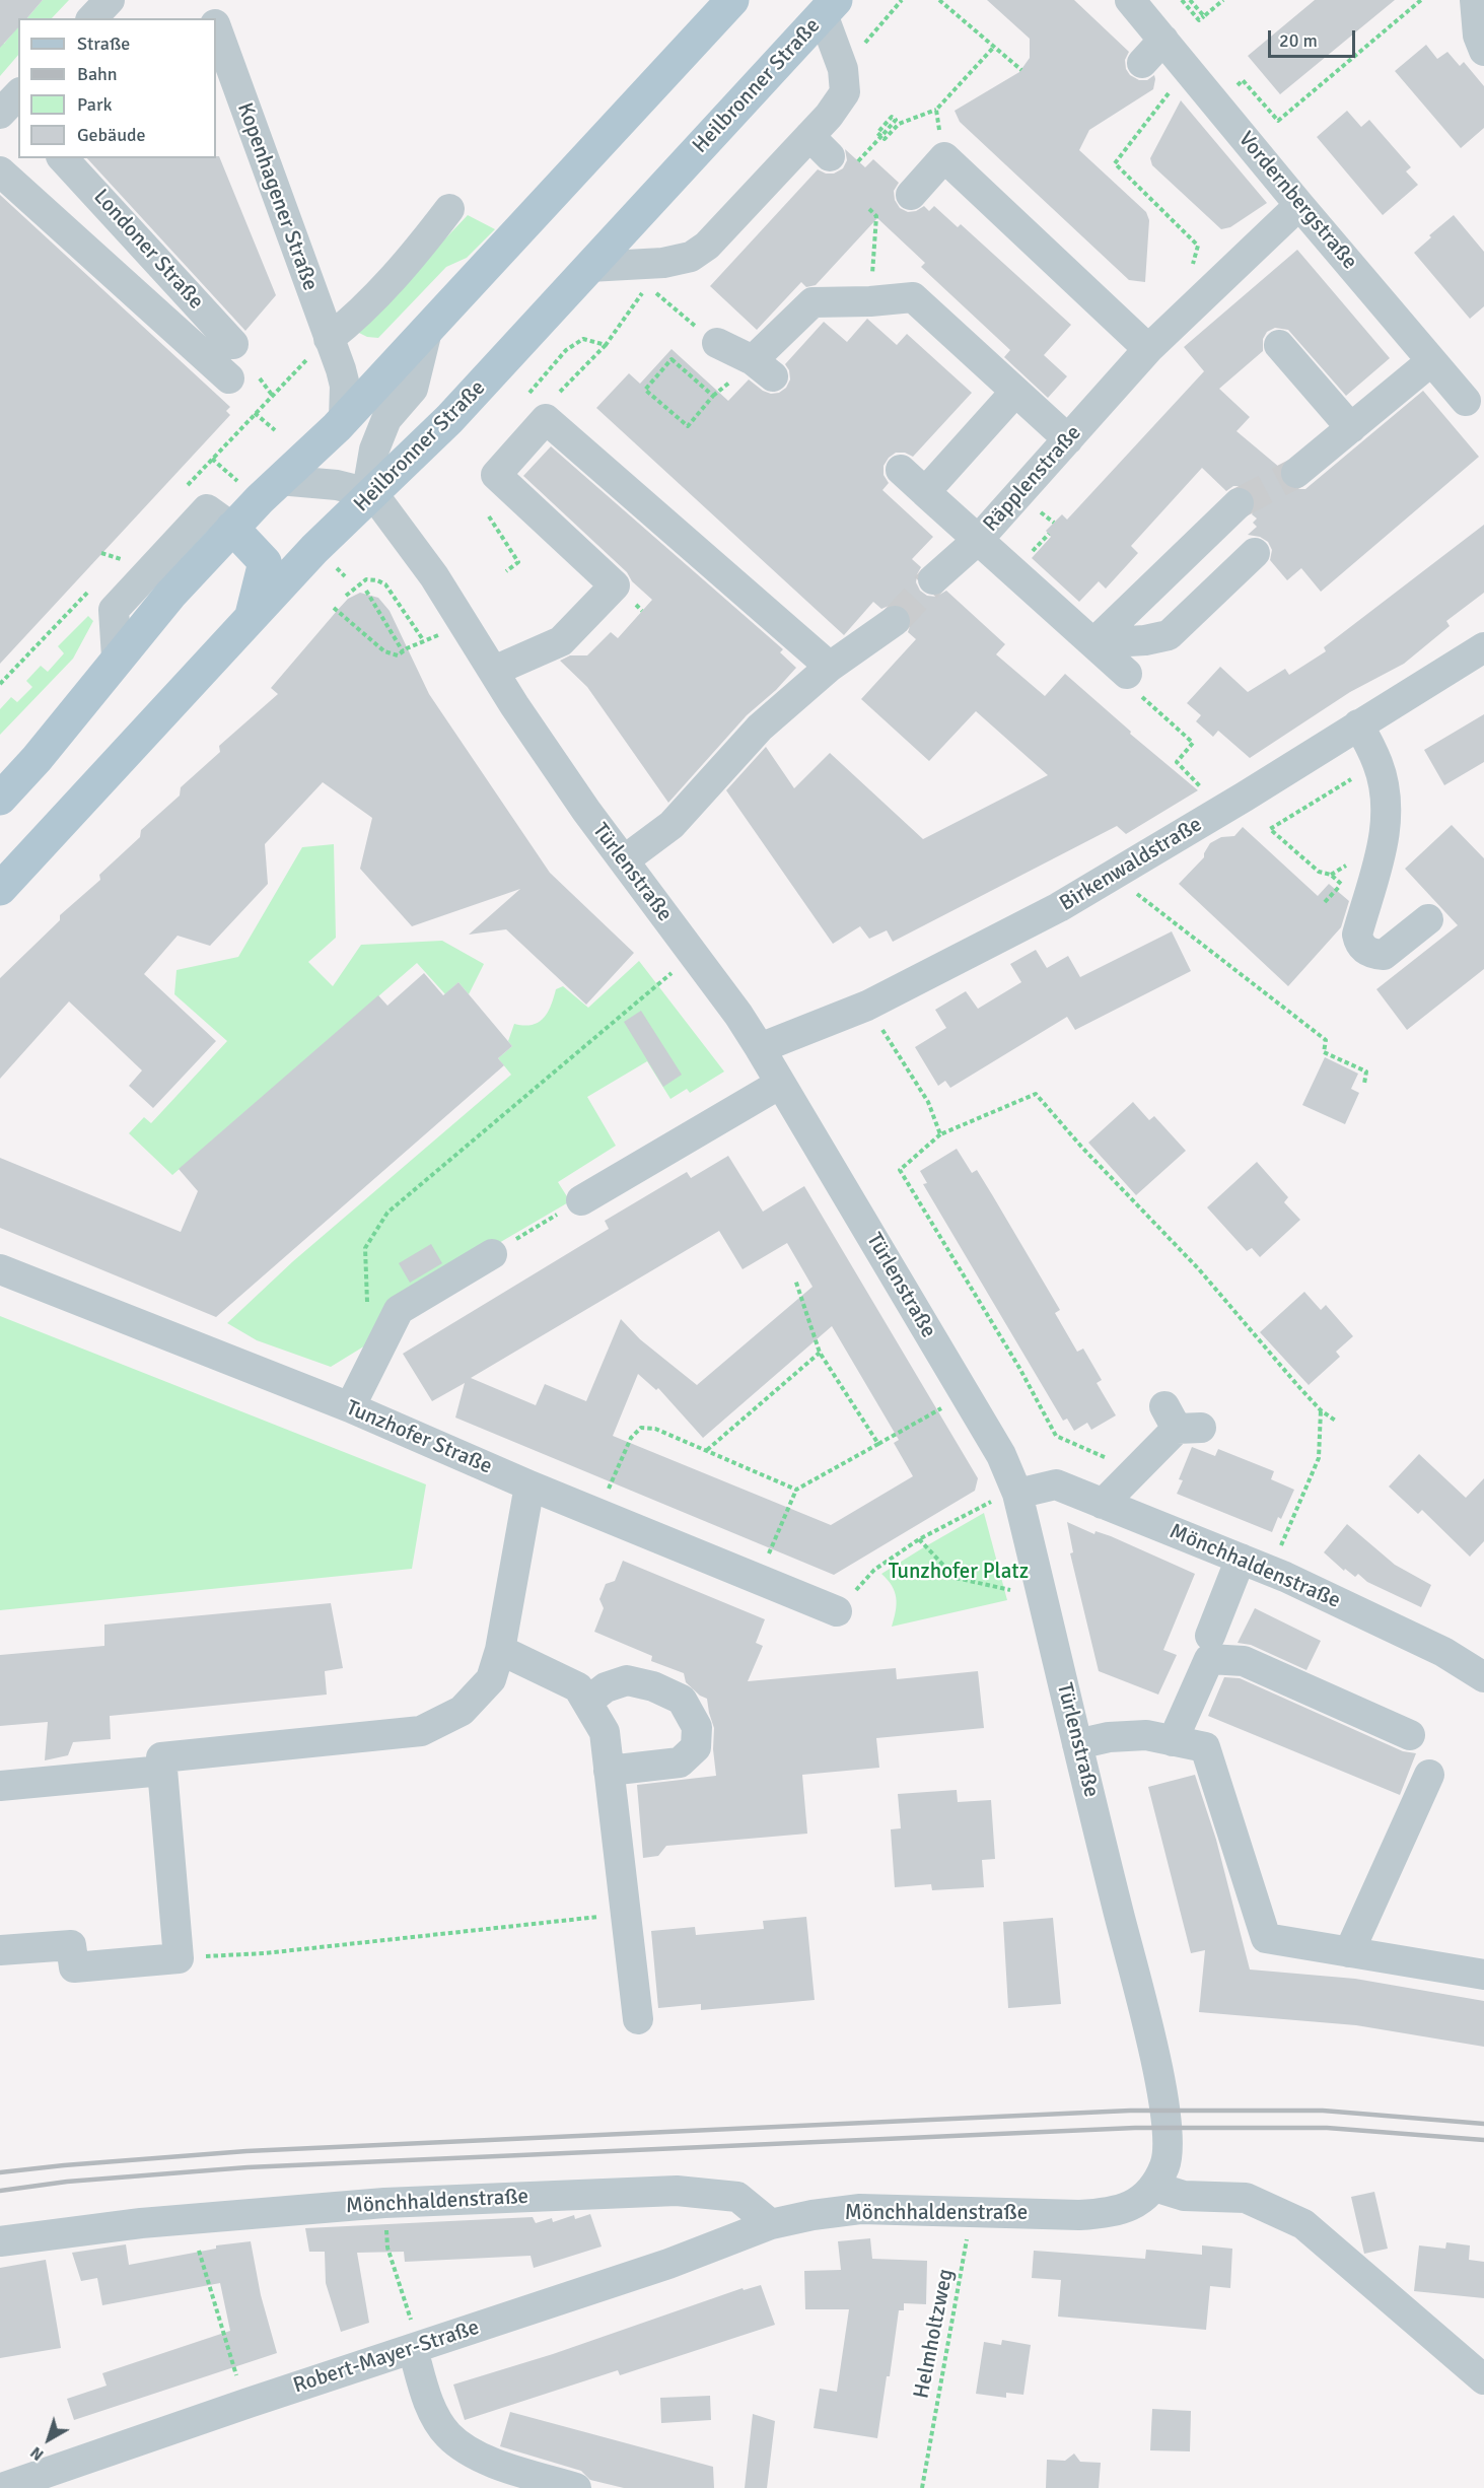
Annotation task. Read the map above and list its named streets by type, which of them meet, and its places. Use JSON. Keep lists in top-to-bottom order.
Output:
{
  "streets": {
    "main road": ["Heilbronner Straße"],
    "street": [
      "Kopenhagener Straße",
      "Vordernbergstraße",
      "Londoner Straße",
      "Räpplenstraße",
      "Birkenwaldstraße",
      "Türlenstraße",
      "Tunzhofer Straße",
      "Mönchhaldenstraße",
      "Robert-Mayer-Straße"
    ],
    "path": ["Helmholtzweg"]
  },
  "crossings": [
    ["Heilbronner Straße", "Türlenstraße"],
    ["Vordernbergstraße", "Räpplenstraße"],
    ["Birkenwaldstraße", "Türlenstraße"],
    ["Türlenstraße", "Mönchhaldenstraße"],
    ["Mönchhaldenstraße", "Helmholtzweg"],
    ["Mönchhaldenstraße", "Robert-Mayer-Straße"]
  ],
  "parks": ["Tunzhofer Platz"],
  "legend": [
    "Straße",
    "Bahn",
    "Park",
    "Gebäude"
  ],
  "scale_bar": "20 m",
  "north": "bottom left"
}
